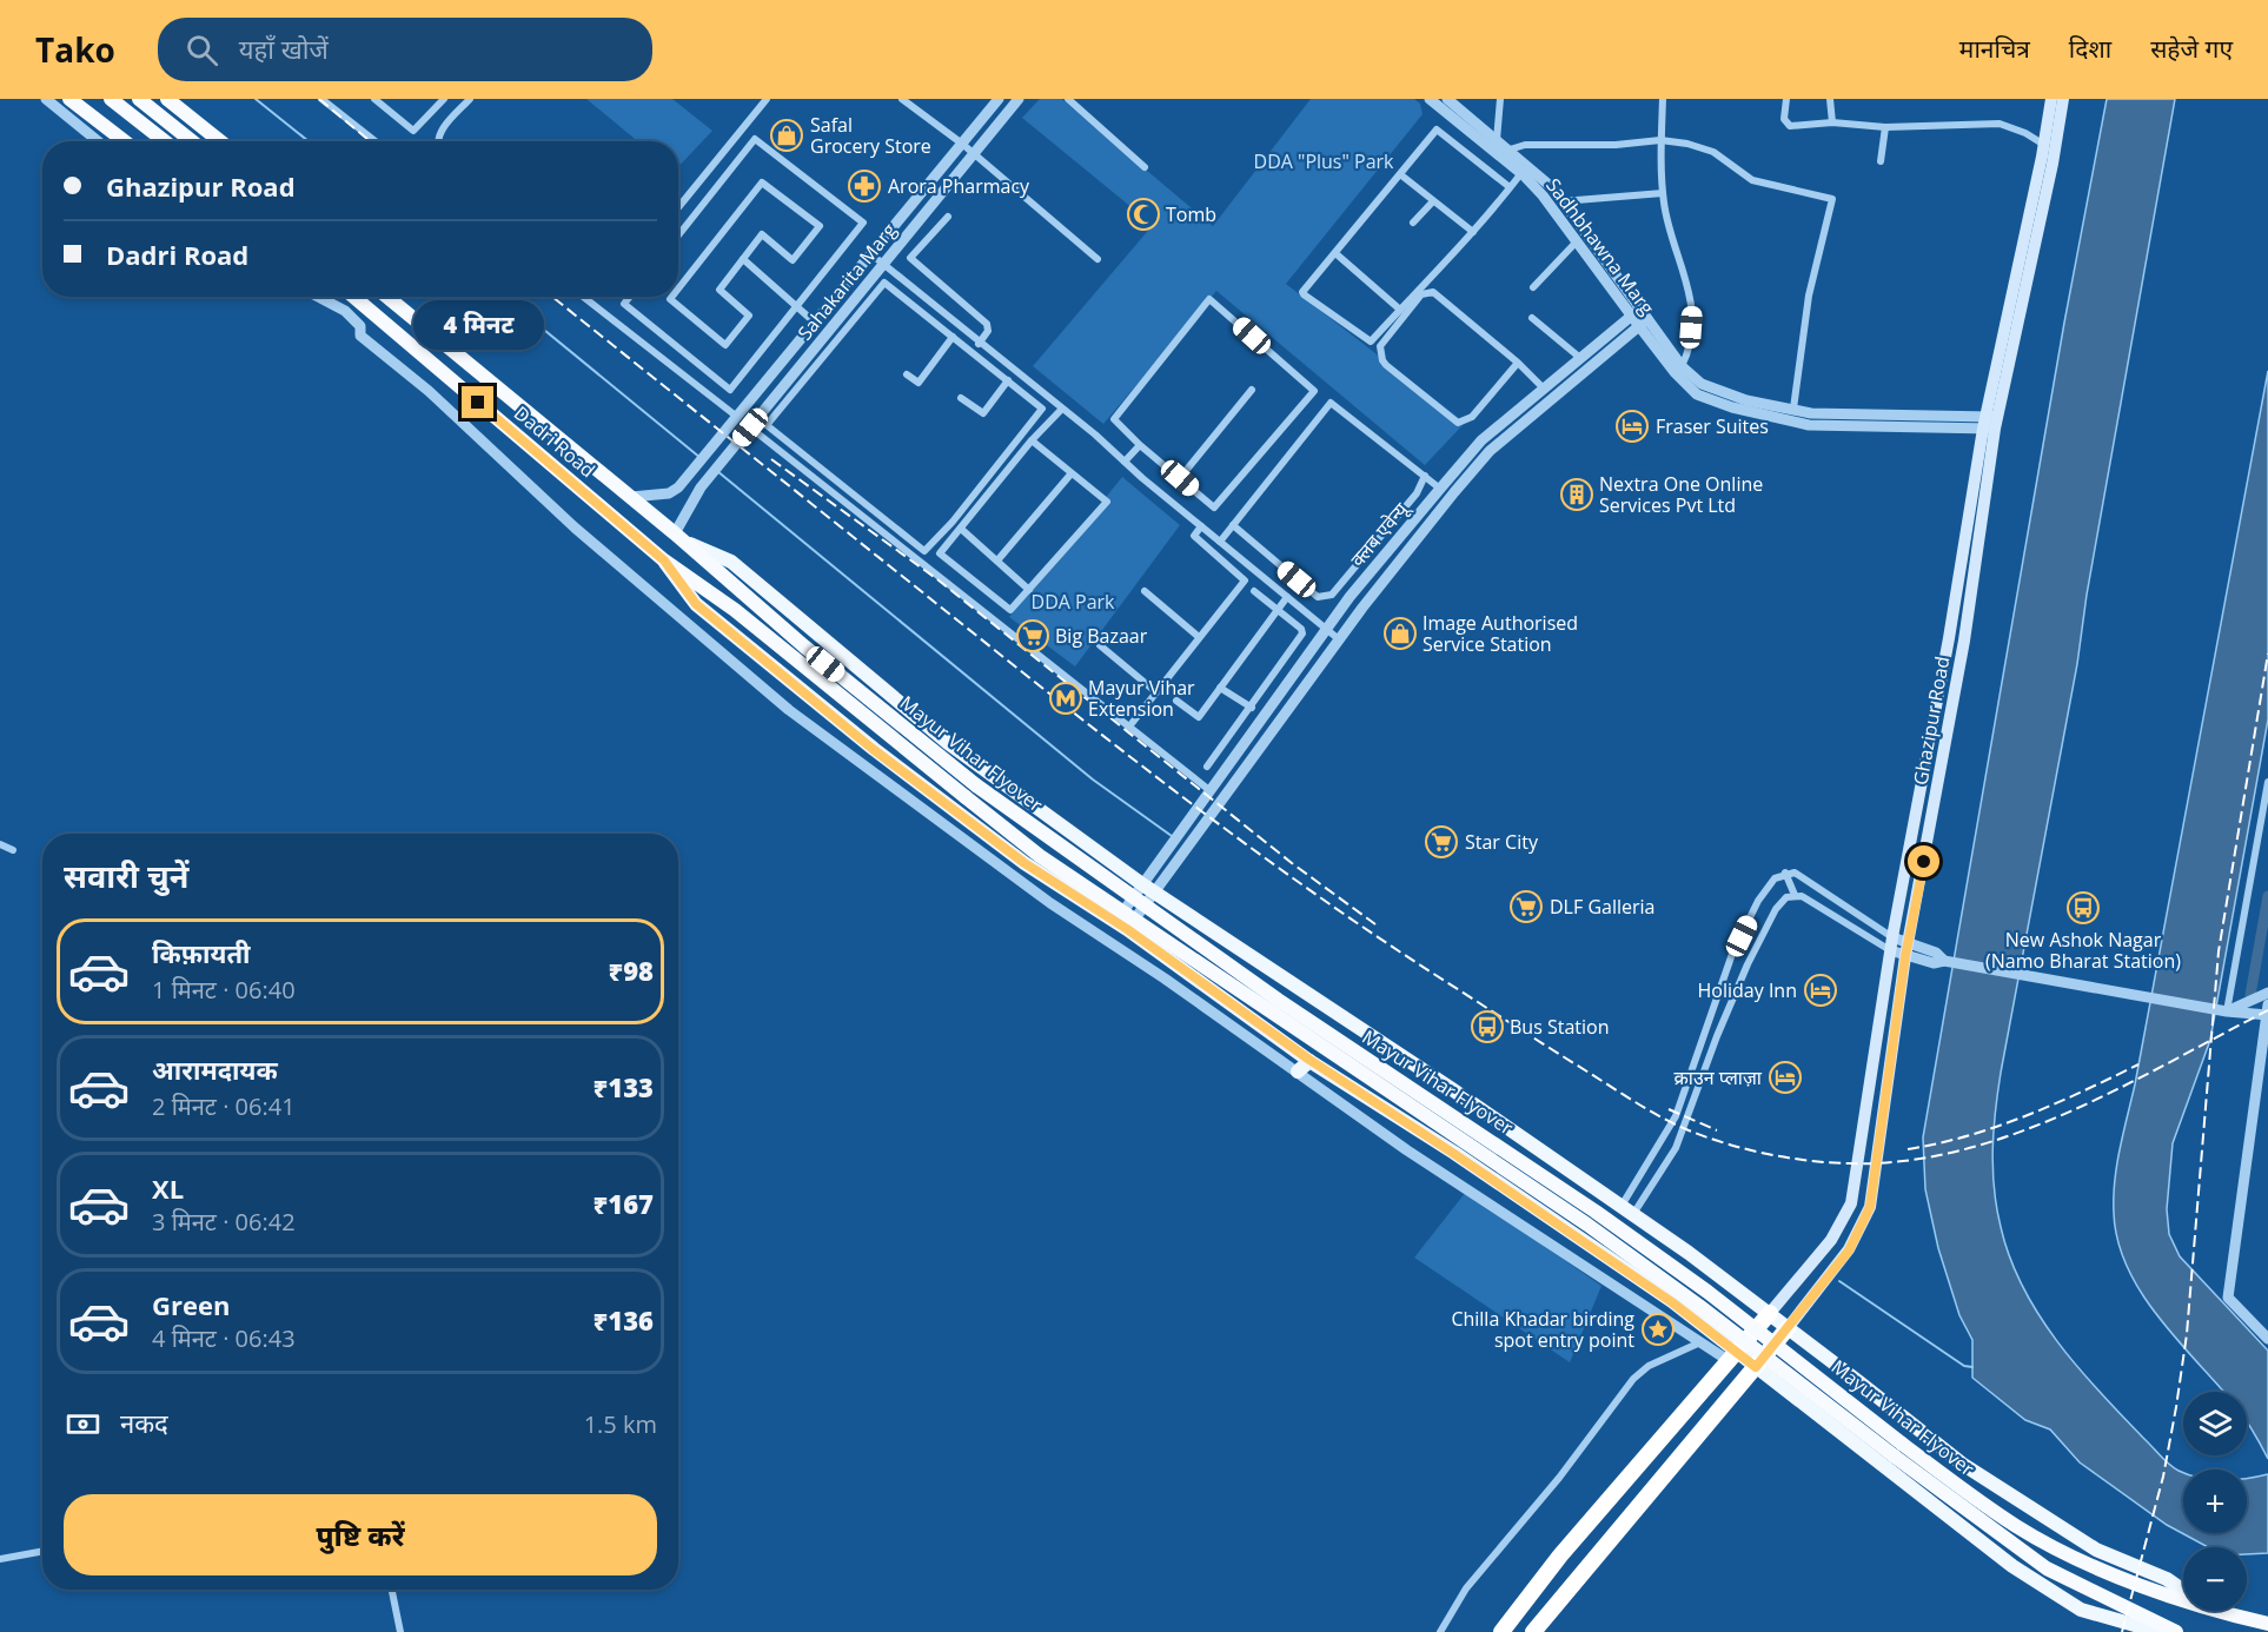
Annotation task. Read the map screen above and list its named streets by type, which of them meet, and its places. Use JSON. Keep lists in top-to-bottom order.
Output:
{
  "streets": {
    "highway": ["Dadri Road", "Mayur Vihar Flyover"],
    "main road": ["Ghazipur Road"],
    "street": ["Sadhbhawna Marg", "Sahakarita Marg", "क्लब एवेन्यू"]
  },
  "crossings": [
    ["Sadhbhawna Marg", "क्लब एवेन्यू"],
    ["Sadhbhawna Marg", "Ghazipur Road"],
    ["Sahakarita Marg", "Dadri Road"],
    ["Sahakarita Marg", "Mayur Vihar Flyover"],
    ["Dadri Road", "Mayur Vihar Flyover"]
  ],
  "parks": ["DDA \"Plus\" Park", "DDA Park"],
  "places": {
    "shop": ["Safal Grocery Store", "Image Authorised Service Station"],
    "pharmacy": ["Arora Pharmacy"],
    "mosque": ["Tomb"],
    "hotel": ["Fraser Suites", "Holiday Inn", "क्राउन प्लाज़ा"],
    "building": ["Nextra One Online Services Pvt Ltd"],
    "supermarket": ["Big Bazaar", "Star City", "DLF Galleria"],
    "metro station": ["Mayur Vihar Extension"],
    "bus stop": ["New Ashok Nagar (Namo Bharat Station)", "Bus Station"],
    "place": ["Chilla Khadar birding spot entry point"]
  },
  "page": {
    "header": "Tako",
    "search": "यहाँ खोजें",
    "nav": ["मानचित्र", "दिशा", "सहेजे गए"],
    "banner": ["Ghazipur Road", "Dadri Road"],
    "bubble": "4 मिनट",
    "heading": "सवारी चुनें",
    "list": [
      {
        "name": "किफ़ायती",
        "note": "1 मिनट · 06:40",
        "value": "₹98"
      },
      {
        "name": "आरामदायक",
        "note": "2 मिनट · 06:41",
        "value": "₹133"
      },
      {
        "name": "XL",
        "note": "3 मिनट · 06:42",
        "value": "₹167"
      },
      {
        "name": "Green",
        "note": "4 मिनट · 06:43",
        "value": "₹136"
      }
    ],
    "pay": ["नकद", "1.5 km"],
    "map_buttons": ["+", "−"],
    "buttons": "पुष्टि करें"
  }
}
